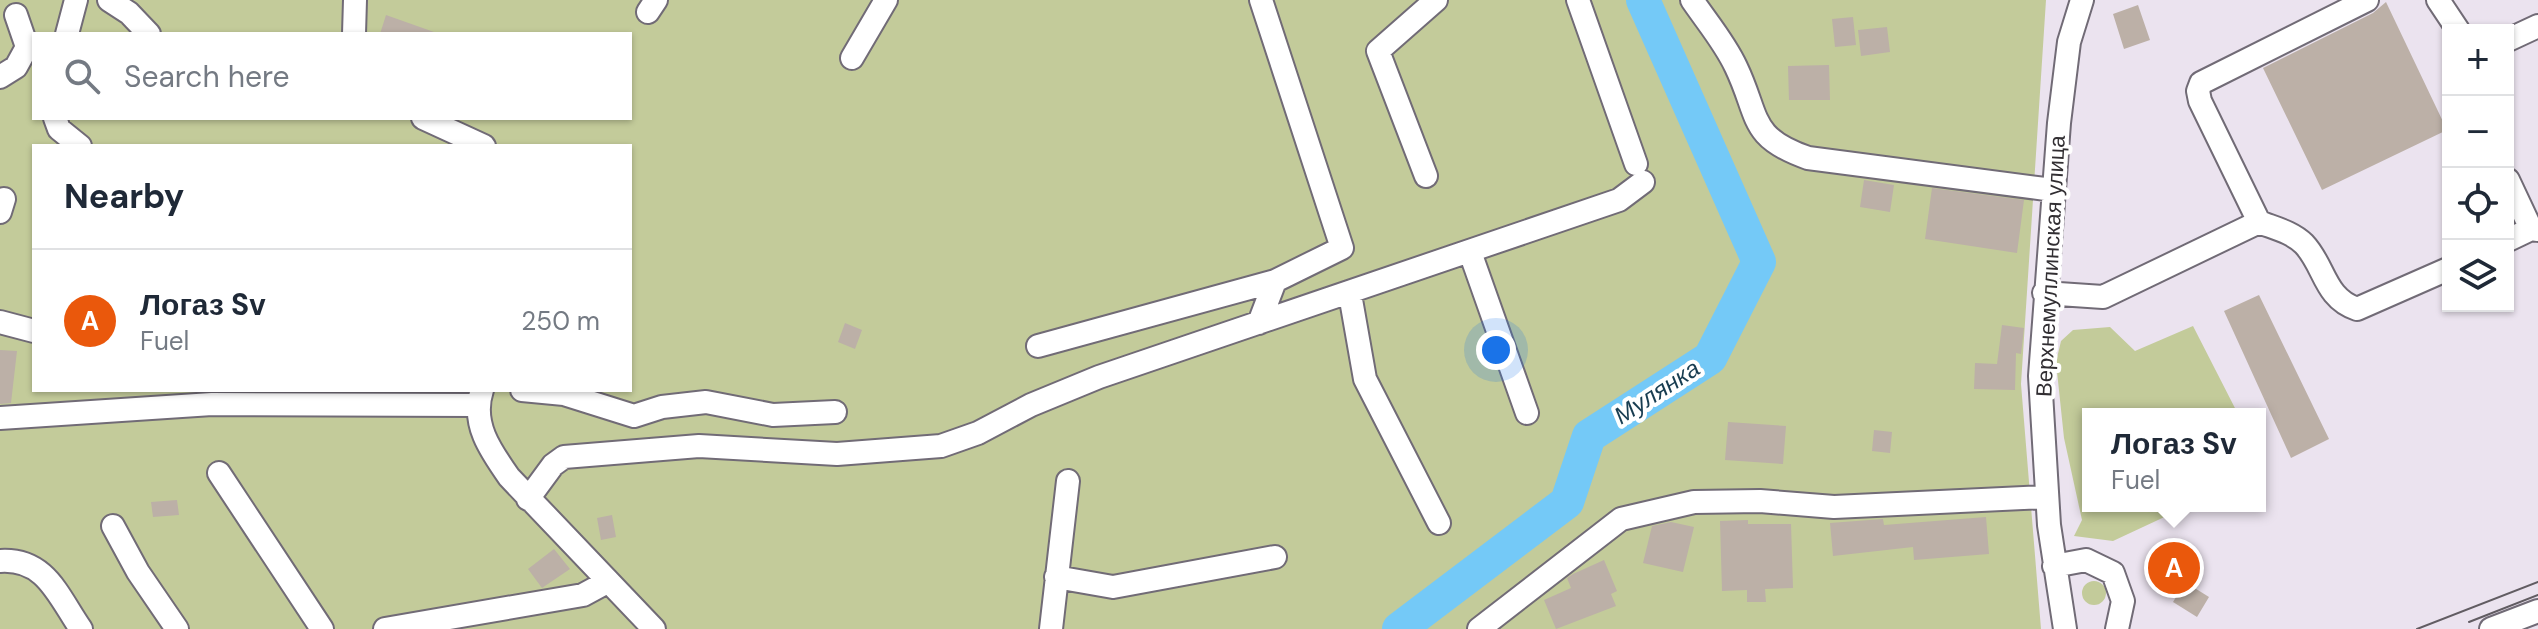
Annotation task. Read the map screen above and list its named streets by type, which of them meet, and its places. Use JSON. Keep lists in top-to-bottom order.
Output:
{
  "streets": {
    "street": ["Верхнемуллинская улица"]
  },
  "water": ["Мулянка"],
  "page": {
    "map_buttons": ["+", "−"],
    "search": "Search here",
    "heading": "Nearby",
    "list": [
      {
        "mark": "A",
        "name": "Логаз Sv",
        "note": "Fuel",
        "value": "250 m"
      }
    ],
    "popup": ["Логаз Sv", "Fuel"],
    "pins": "A"
  }
}
